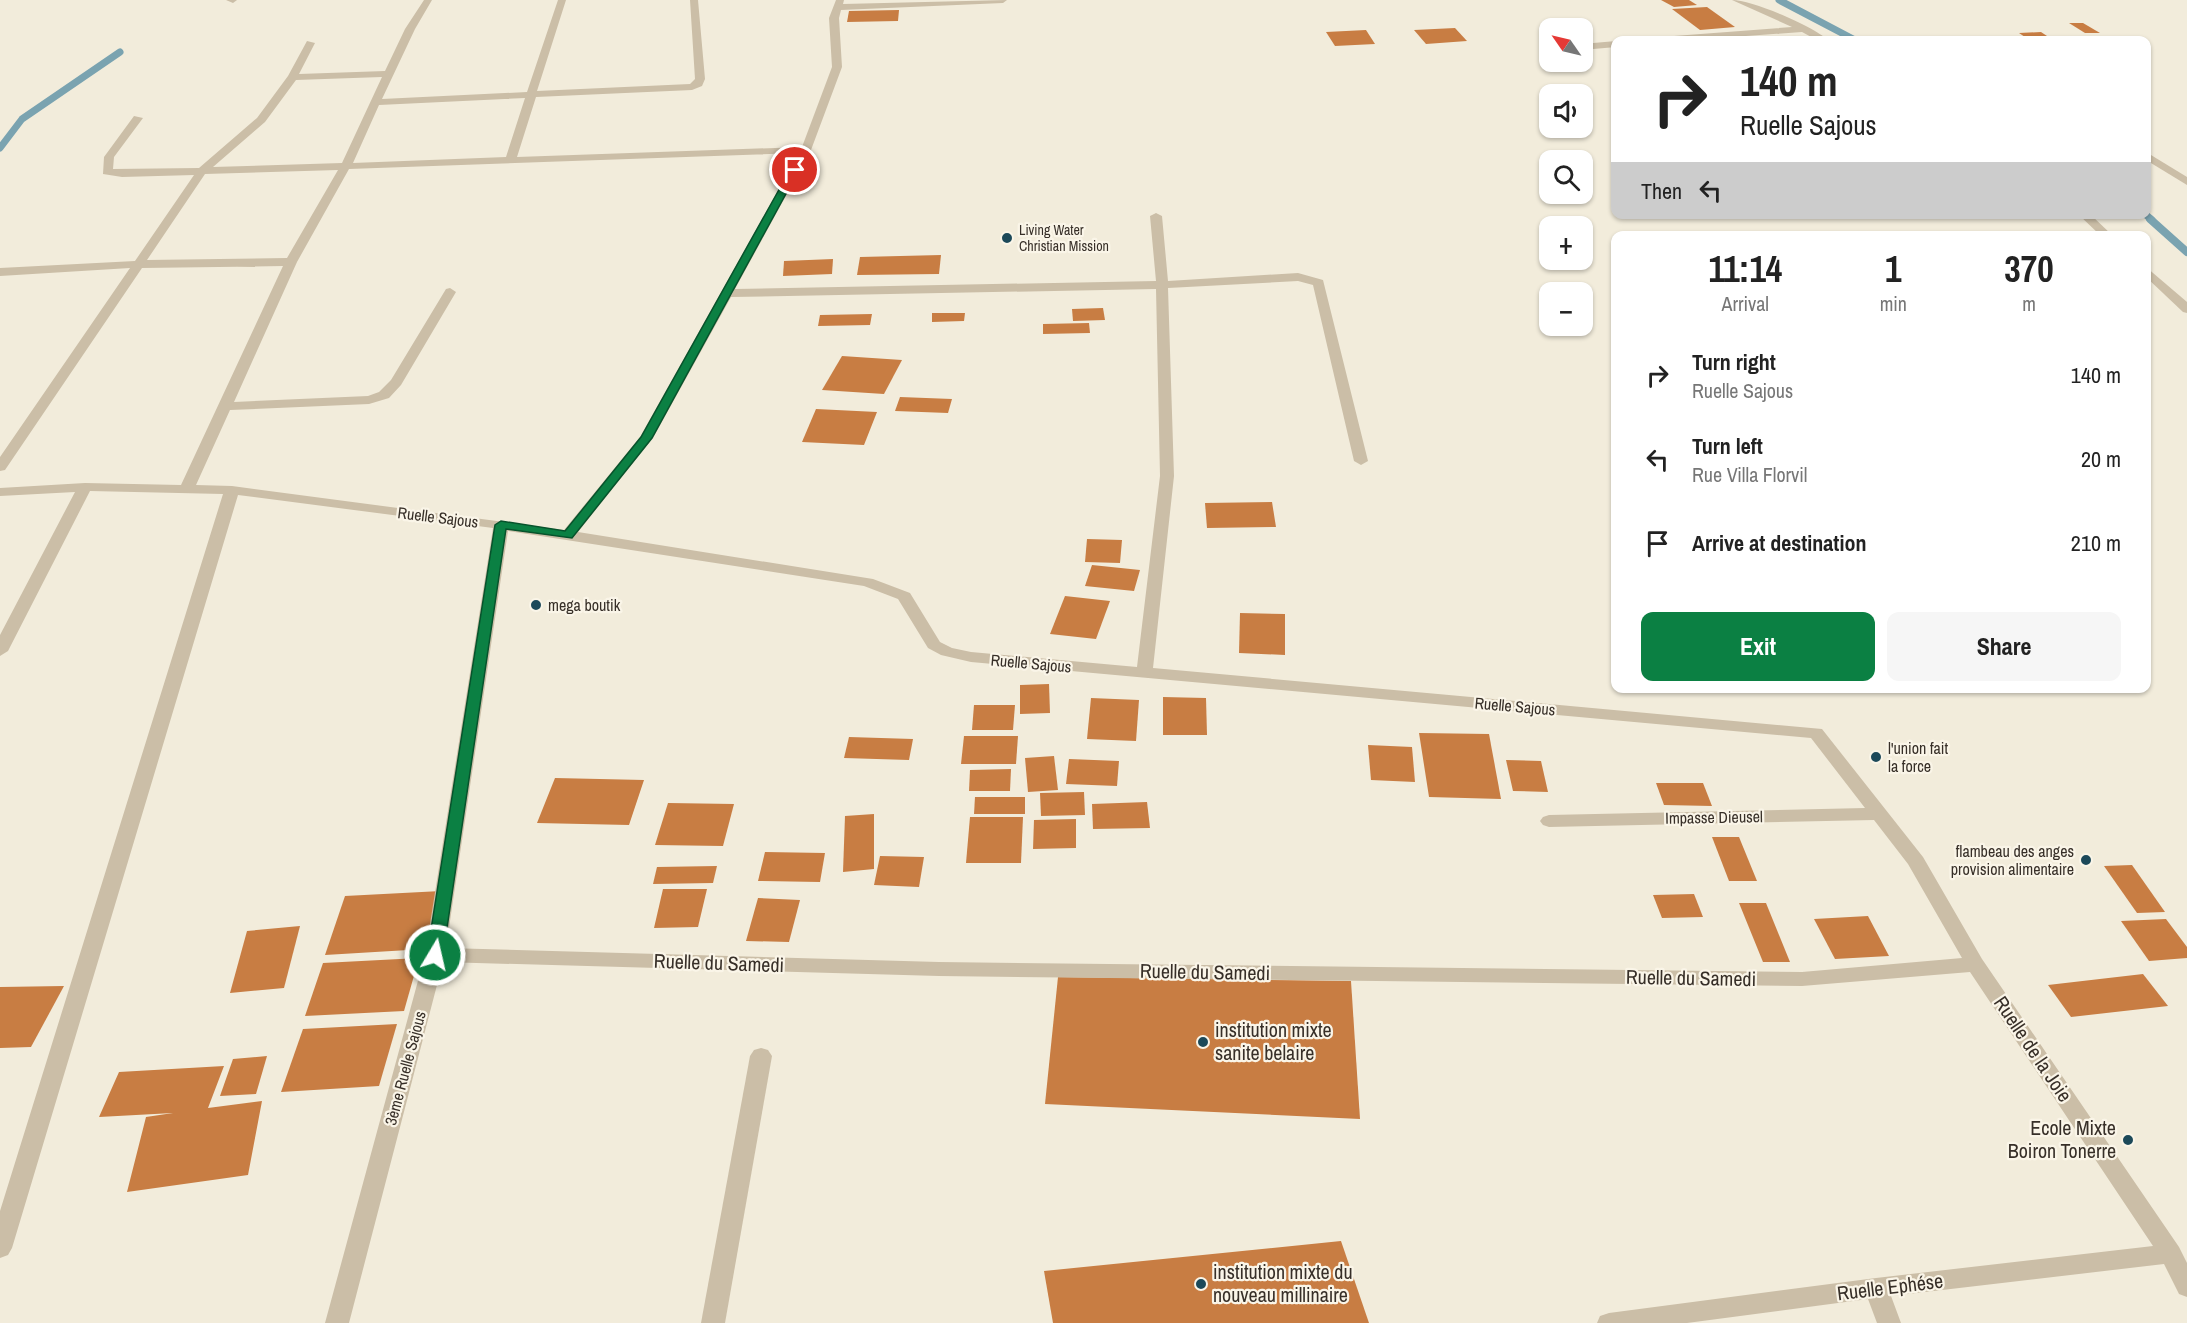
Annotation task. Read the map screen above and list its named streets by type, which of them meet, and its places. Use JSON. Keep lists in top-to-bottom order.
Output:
{
  "streets": {
    "street": [
      "Ruelle Sajous",
      "Impasse Dieusel",
      "Ruelle du Samedi",
      "Ruelle de la Joie",
      "3ème Ruelle Sajous",
      "Ruelle Ephése"
    ]
  },
  "crossings": [
    ["Ruelle Sajous", "Impasse Dieusel"],
    ["Ruelle Sajous", "Ruelle du Samedi"],
    ["Ruelle Sajous", "Ruelle de la Joie"],
    ["Ruelle Sajous", "3ème Ruelle Sajous"],
    ["Ruelle du Samedi", "Ruelle de la Joie"],
    ["Ruelle du Samedi", "3ème Ruelle Sajous"],
    ["Ruelle de la Joie", "Ruelle Ephése"]
  ],
  "places": [
    "Living Water Christian Mission",
    "mega boutik",
    "l'union fait la force",
    "flambeau des anges provision alimentaire",
    "institution mixte sanite belaire",
    "Ecole Mixte Boiron Tonerre",
    "institution mixte du nouveau millinaire"
  ],
  "north": "top left",
  "page": {
    "map_buttons": ["+", "−"],
    "turn": ["140 m", "Ruelle Sajous"],
    "then": "Then",
    "eta": [
      "11:14",
      "Arrival",
      "1",
      "min",
      "370",
      "m"
    ],
    "list": [
      {
        "name": "Turn right",
        "note": "Ruelle Sajous",
        "value": "140 m"
      },
      {
        "name": "Turn left",
        "note": "Rue Villa Florvil",
        "value": "20 m"
      },
      {
        "name": "Arrive at destination",
        "value": "210 m"
      }
    ],
    "buttons": ["Exit", "Share"]
  }
}
